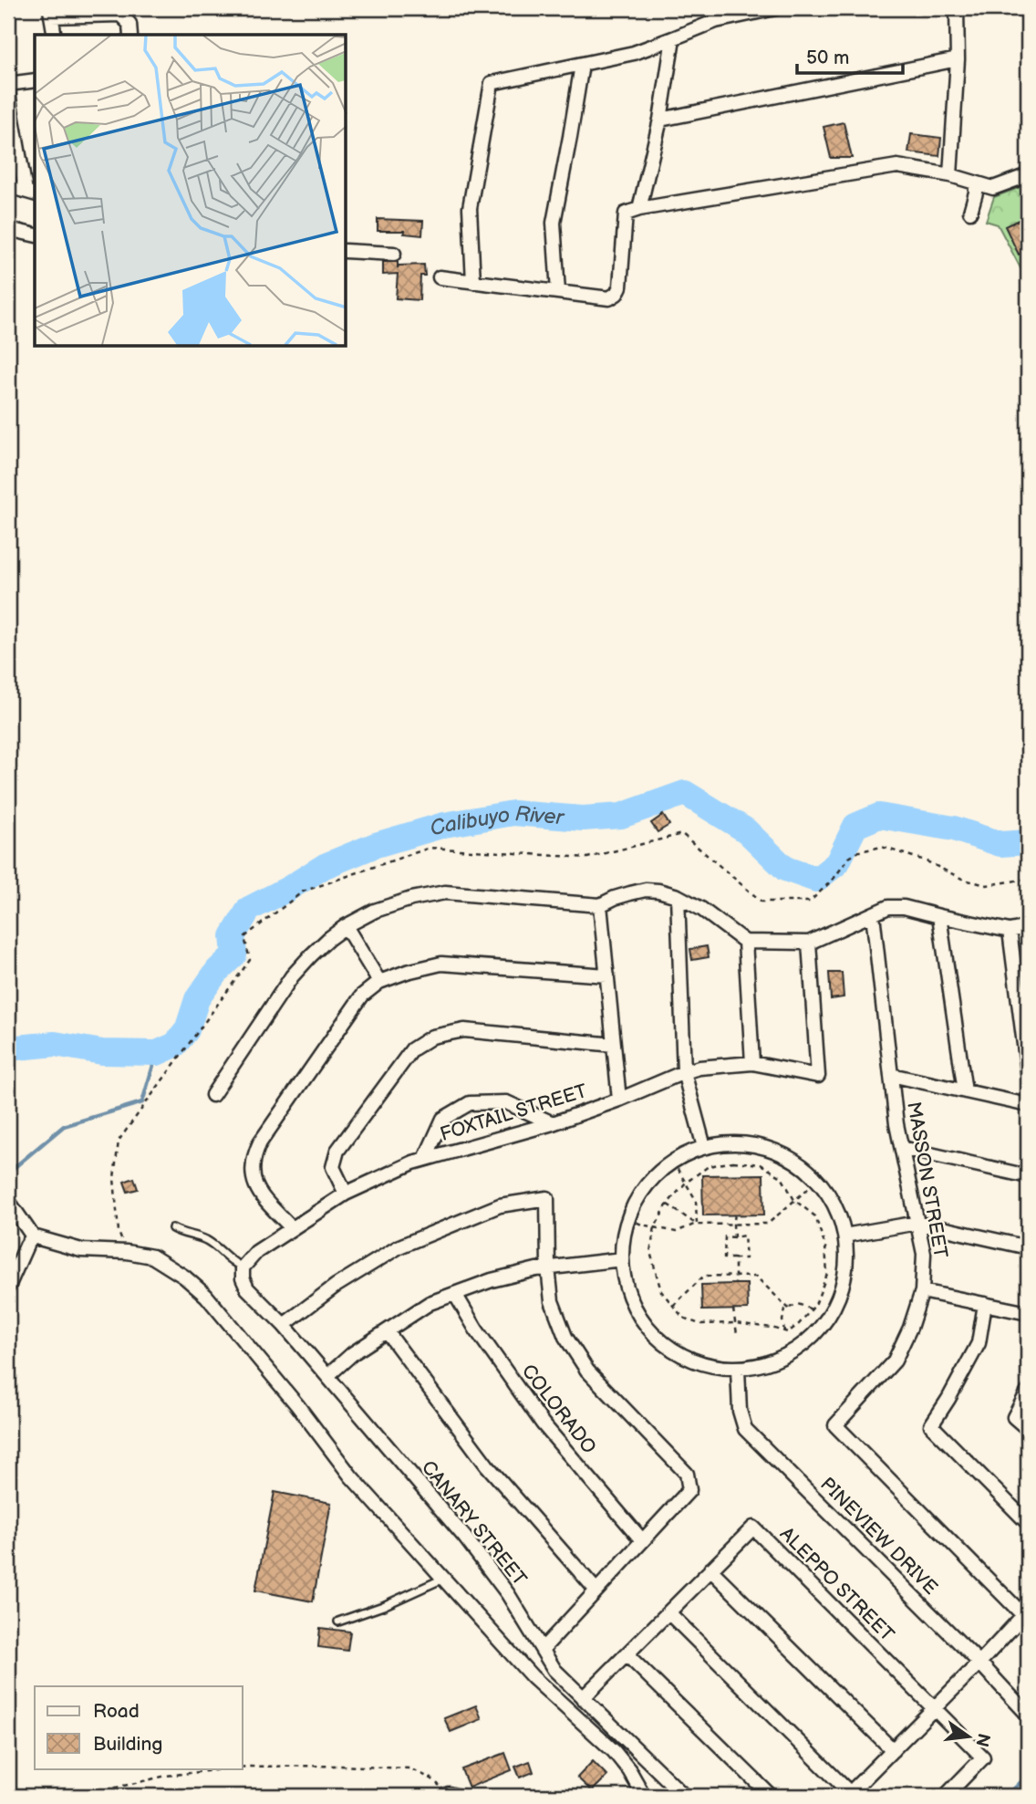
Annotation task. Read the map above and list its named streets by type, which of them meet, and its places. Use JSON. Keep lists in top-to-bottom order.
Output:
{
  "streets": {
    "street": [
      "FOXTAIL STREET",
      "MASSON STREET",
      "COLORADO",
      "CANARY STREET",
      "PINEVIEW DRIVE",
      "ALEPPO STREET"
    ]
  },
  "crossings": [
    ["FOXTAIL STREET", "CANARY STREET"],
    ["CANARY STREET", "ALEPPO STREET"]
  ],
  "water": ["Calibuyo River"],
  "legend": ["Road", "Building"],
  "scale_bar": "50 m",
  "north": "right"
}
